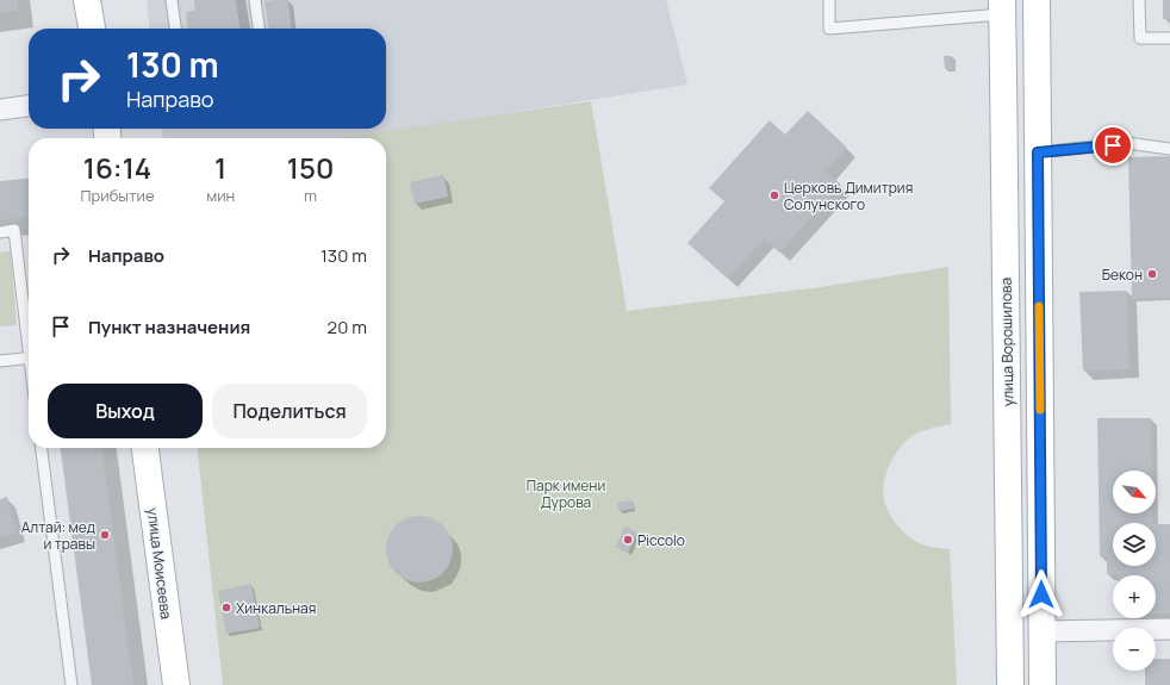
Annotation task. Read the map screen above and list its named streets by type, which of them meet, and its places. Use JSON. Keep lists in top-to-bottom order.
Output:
{
  "streets": {
    "main road": ["улица Ворошилова", "улица Моисеева"]
  },
  "parks": ["Парк имени Дурова"],
  "places": [
    "Церковь Димитрия Солунского",
    "Бекон",
    "Алтай: мед и травы",
    "Piccolo",
    "Хинкальная"
  ],
  "north": "bottom right",
  "page": {
    "turn": ["130 m", "Направо"],
    "eta": [
      "16:14",
      "Прибытие",
      "1",
      "мин",
      "150",
      "m"
    ],
    "list": [
      {
        "name": "Направо",
        "value": "130 m"
      },
      {
        "name": "Пункт назначения",
        "value": "20 m"
      }
    ],
    "buttons": ["Выход", "Поделиться"],
    "map_buttons": ["+", "−"]
  }
}
